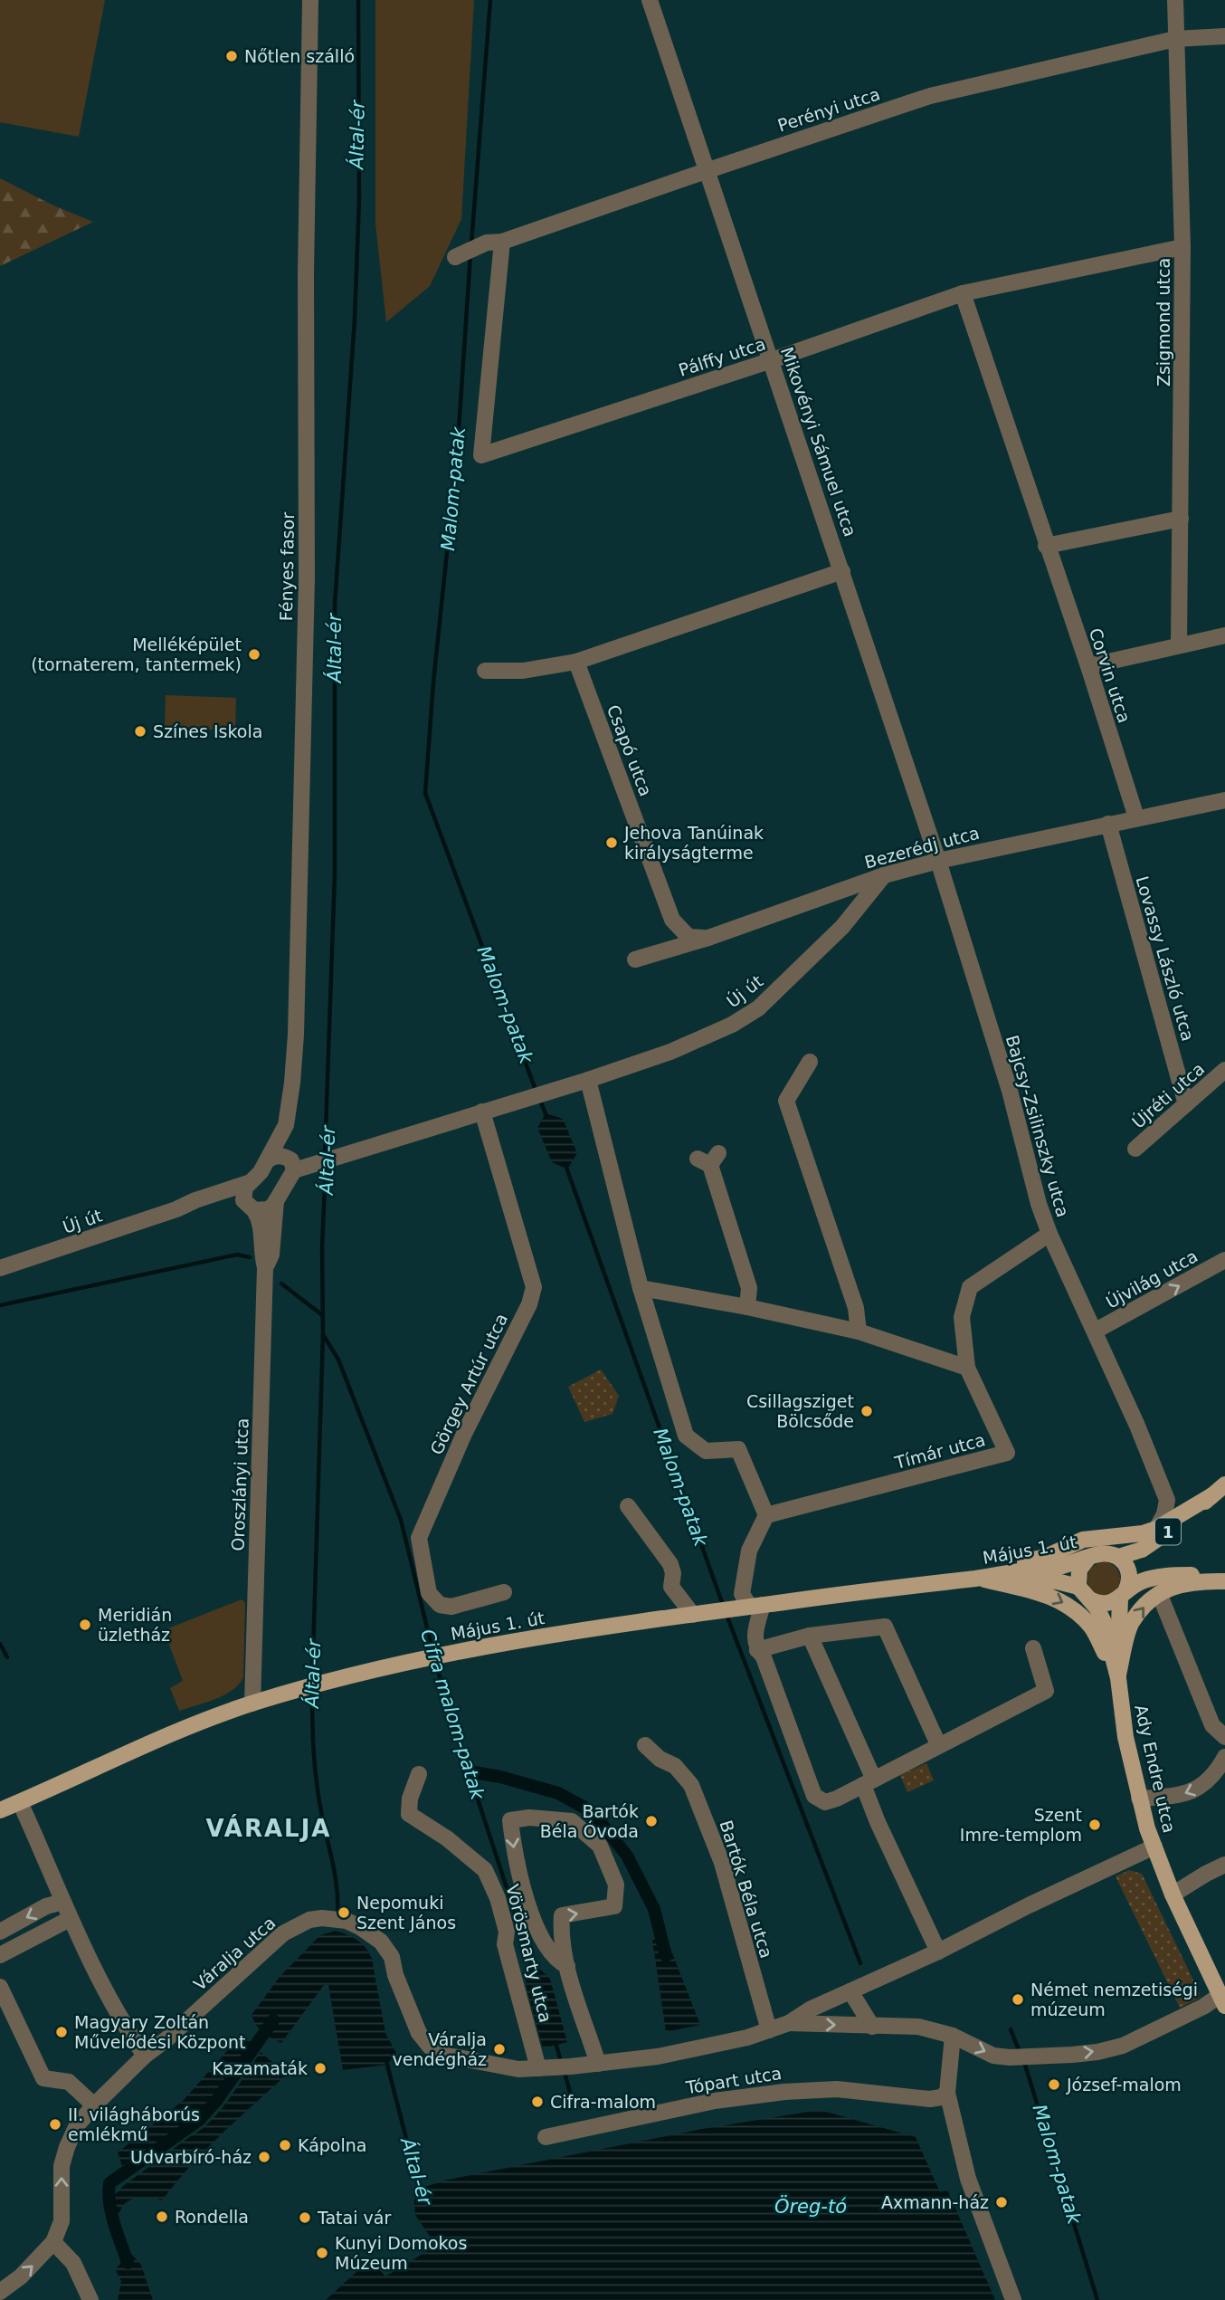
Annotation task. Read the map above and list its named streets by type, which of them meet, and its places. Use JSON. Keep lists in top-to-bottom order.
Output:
{
  "streets": {
    "main road": ["1", "Május 1. út", "Ady Endre utca"],
    "street": [
      "Perényi utca",
      "Zsigmond utca",
      "Pálffy utca",
      "Mikovényi Sámuel utca",
      "Fényes fasor",
      "Corvin utca",
      "Csapó utca",
      "Bezerédj utca",
      "Lovassy László utca",
      "Új út",
      "Újréti utca",
      "Bajcsy-Zsilinszky utca",
      "Újvilág utca",
      "Görgey Artúr utca",
      "Tímár utca",
      "Oroszlányi utca",
      "Bartók Béla utca",
      "Váralja utca",
      "Vörösmarty utca",
      "Tópart utca"
    ]
  },
  "crossings": [
    ["Perényi utca", "Zsigmond utca"],
    ["Perényi utca", "Pálffy utca"],
    ["Perényi utca", "Mikovényi Sámuel utca"],
    ["Zsigmond utca", "Pálffy utca"],
    ["Pálffy utca", "Mikovényi Sámuel utca"],
    ["Pálffy utca", "Corvin utca"],
    ["Mikovényi Sámuel utca", "Bezerédj utca"],
    ["Mikovényi Sámuel utca", "Bajcsy-Zsilinszky utca"],
    ["Fényes fasor", "Új út"],
    ["Fényes fasor", "Oroszlányi utca"],
    ["Corvin utca", "Bezerédj utca"],
    ["Csapó utca", "Bezerédj utca"],
    ["Bezerédj utca", "Lovassy László utca"],
    ["Bezerédj utca", "Új út"],
    ["Bezerédj utca", "Bajcsy-Zsilinszky utca"],
    ["Lovassy László utca", "Újréti utca"],
    ["Új út", "Görgey Artúr utca"],
    ["Új út", "Oroszlányi utca"],
    ["Bajcsy-Zsilinszky utca", "Újvilág utca"],
    ["Bajcsy-Zsilinszky utca", "Tímár utca"],
    ["Oroszlányi utca", "Május 1. út"],
    ["1", "Május 1. út"],
    ["Váralja utca", "Vörösmarty utca"]
  ],
  "one_way": ["Újvilág utca"],
  "districts": ["VÁRALJA"],
  "water": [
    "Által-ér",
    "Malom-patak",
    "Cifra malom-patak",
    "Öreg-tó"
  ],
  "places": [
    "Nőtlen szálló",
    "Melléképület (tornaterem, tantermek)",
    "Színes Iskola",
    "Jehova Tanúinak királyságterme",
    "Csillagsziget Bölcsőde",
    "Meridián üzletház",
    "Bartók Béla Óvoda",
    "Szent Imre-templom",
    "Nepomuki Szent János",
    "Német nemzetiségi múzeum",
    "Magyary Zoltán Művelődési Központ",
    "Váralja vendégház",
    "Kazamaták",
    "József-malom",
    "Cifra-malom",
    "II. világháborús emlékmű",
    "Kápolna",
    "Udvarbíró-ház",
    "Axmann-ház",
    "Rondella",
    "Tatai vár",
    "Kunyi Domokos Múzeum"
  ]
}
